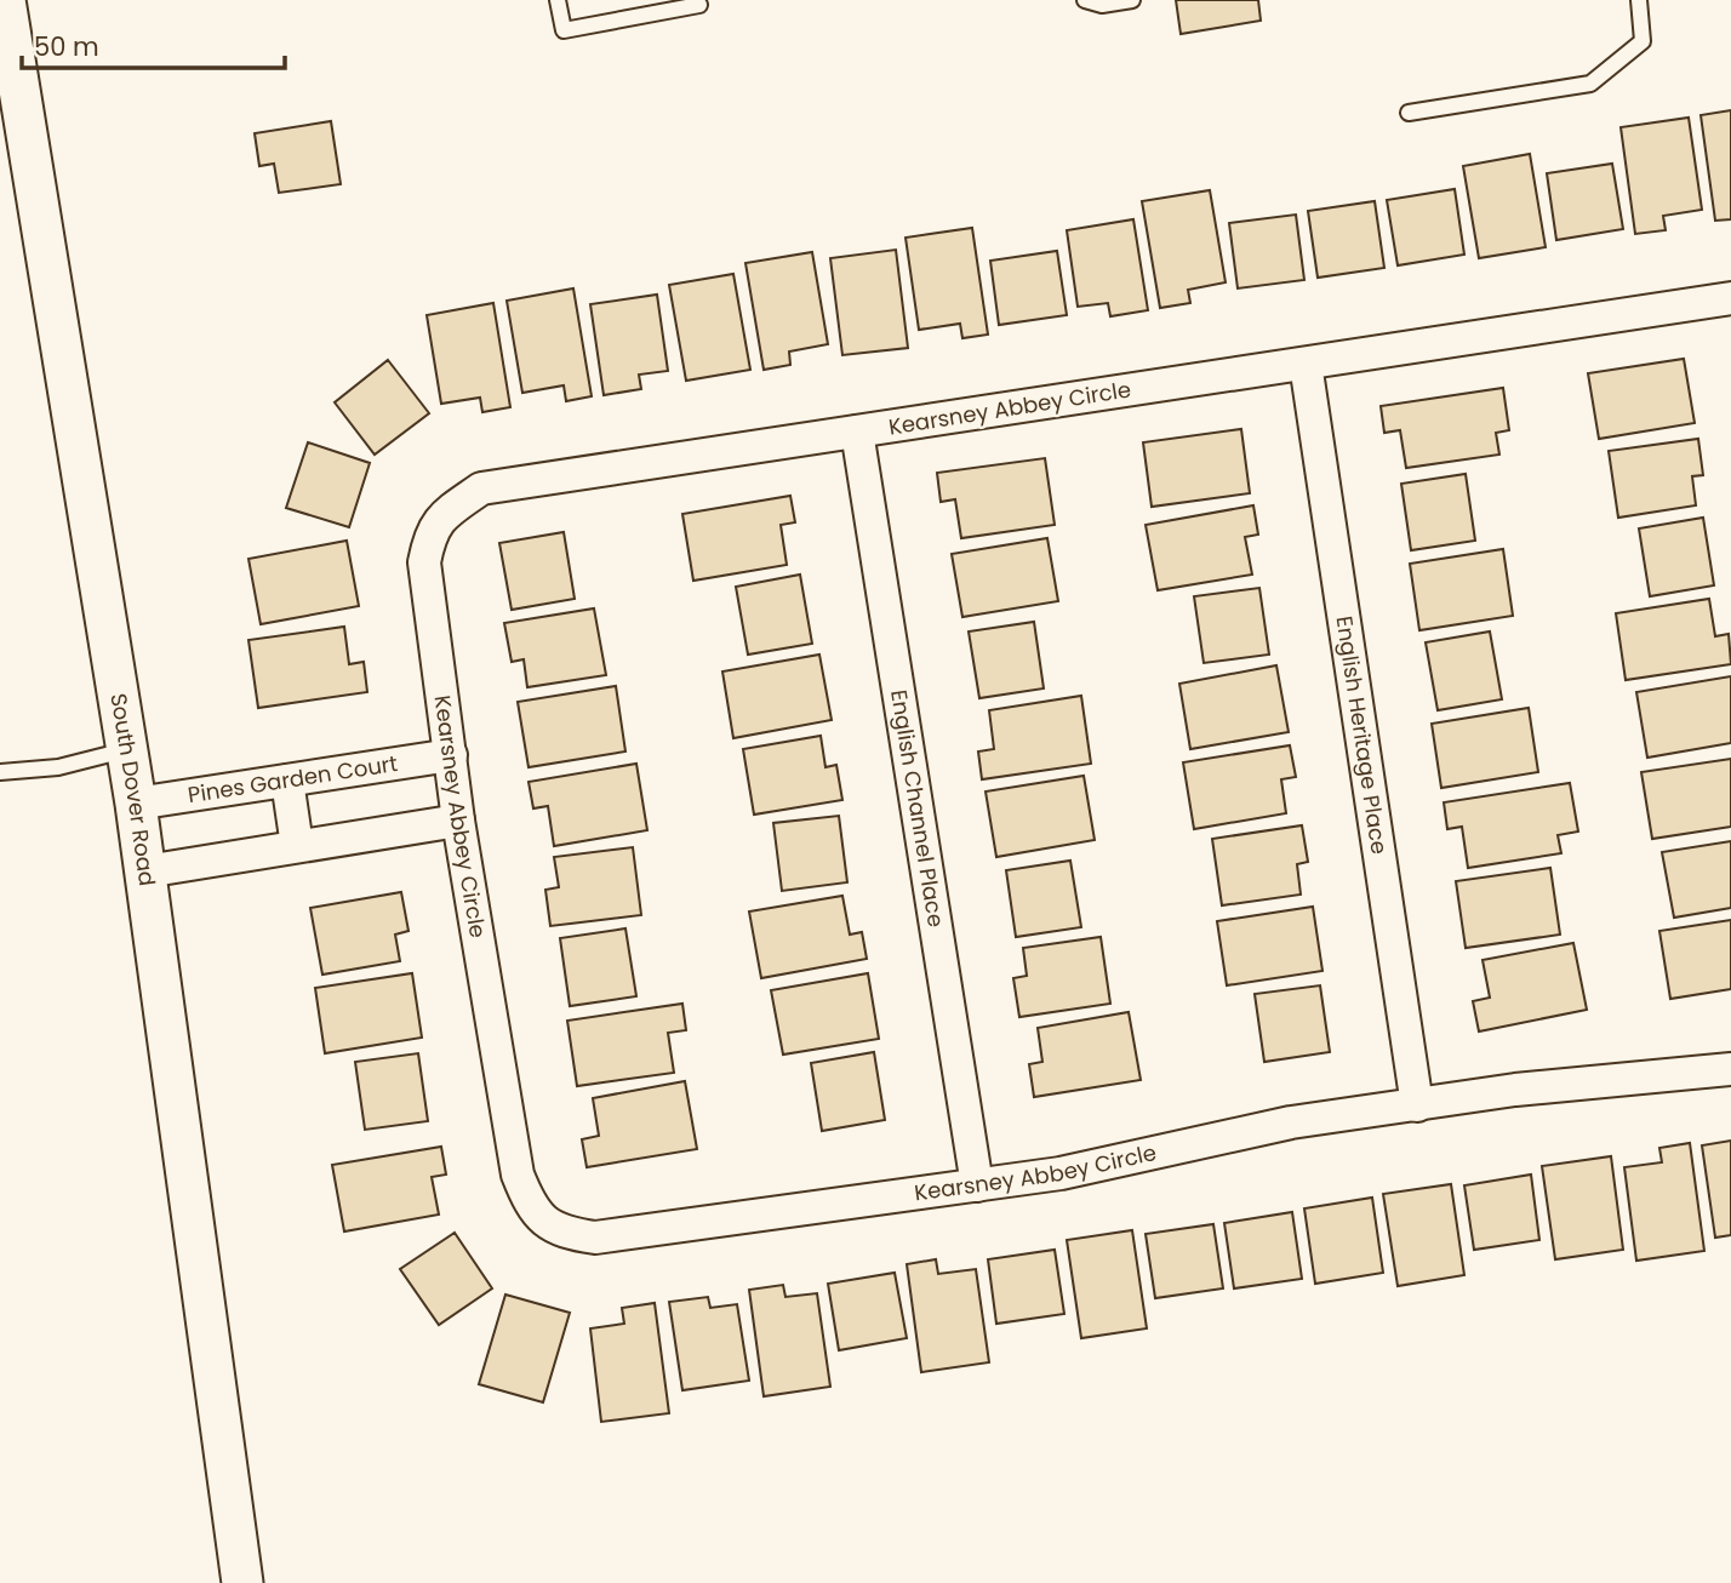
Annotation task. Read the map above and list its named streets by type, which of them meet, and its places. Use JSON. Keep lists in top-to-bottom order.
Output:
{
  "streets": {
    "street": [
      "Kearsney Abbey Circle",
      "English Heritage Place",
      "Pines Garden Court",
      "South Dover Road",
      "English Channel Place"
    ]
  },
  "crossings": [
    ["Kearsney Abbey Circle", "English Heritage Place"],
    ["Kearsney Abbey Circle", "Pines Garden Court"],
    ["Kearsney Abbey Circle", "English Channel Place"],
    ["Pines Garden Court", "South Dover Road"]
  ],
  "scale_bar": "50 m"
}
